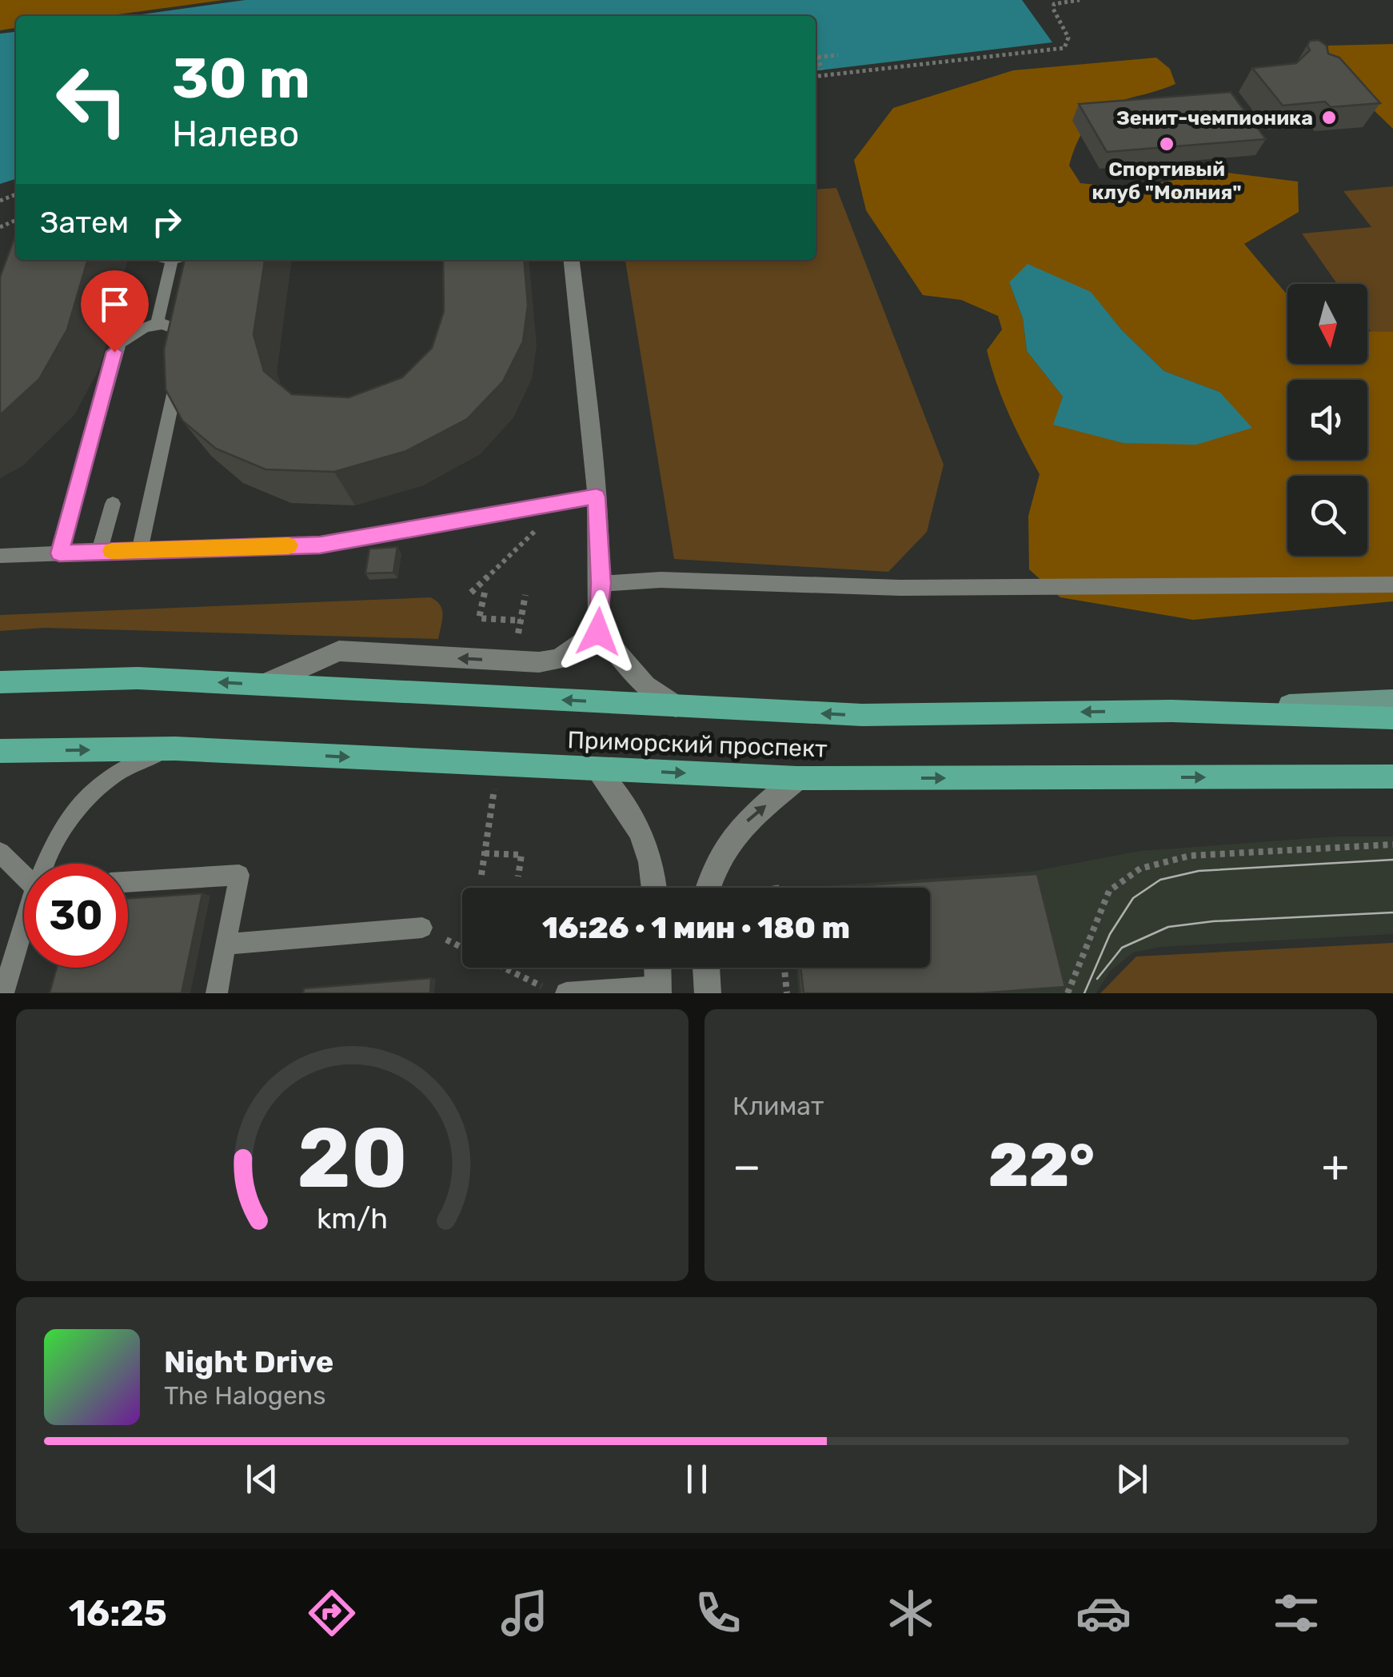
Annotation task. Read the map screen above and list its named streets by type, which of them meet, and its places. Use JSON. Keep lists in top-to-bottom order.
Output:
{
  "streets": {
    "main road": ["Приморский проспект"]
  },
  "places": ["Зенит-чемпионика", "Спортивый клуб \"Молния\""],
  "north": "bottom",
  "page": {
    "turn": ["30 m", "Налево"],
    "then": "Затем",
    "limit": "30",
    "trip": "16:26 · 1 мин · 180 m",
    "tile": "Климат",
    "heat": ["−", "22°", "+"],
    "song": ["Night Drive", "The Halogens"],
    "tabs": "16:25",
    "gauge": ["20", "km/h"]
  }
}
